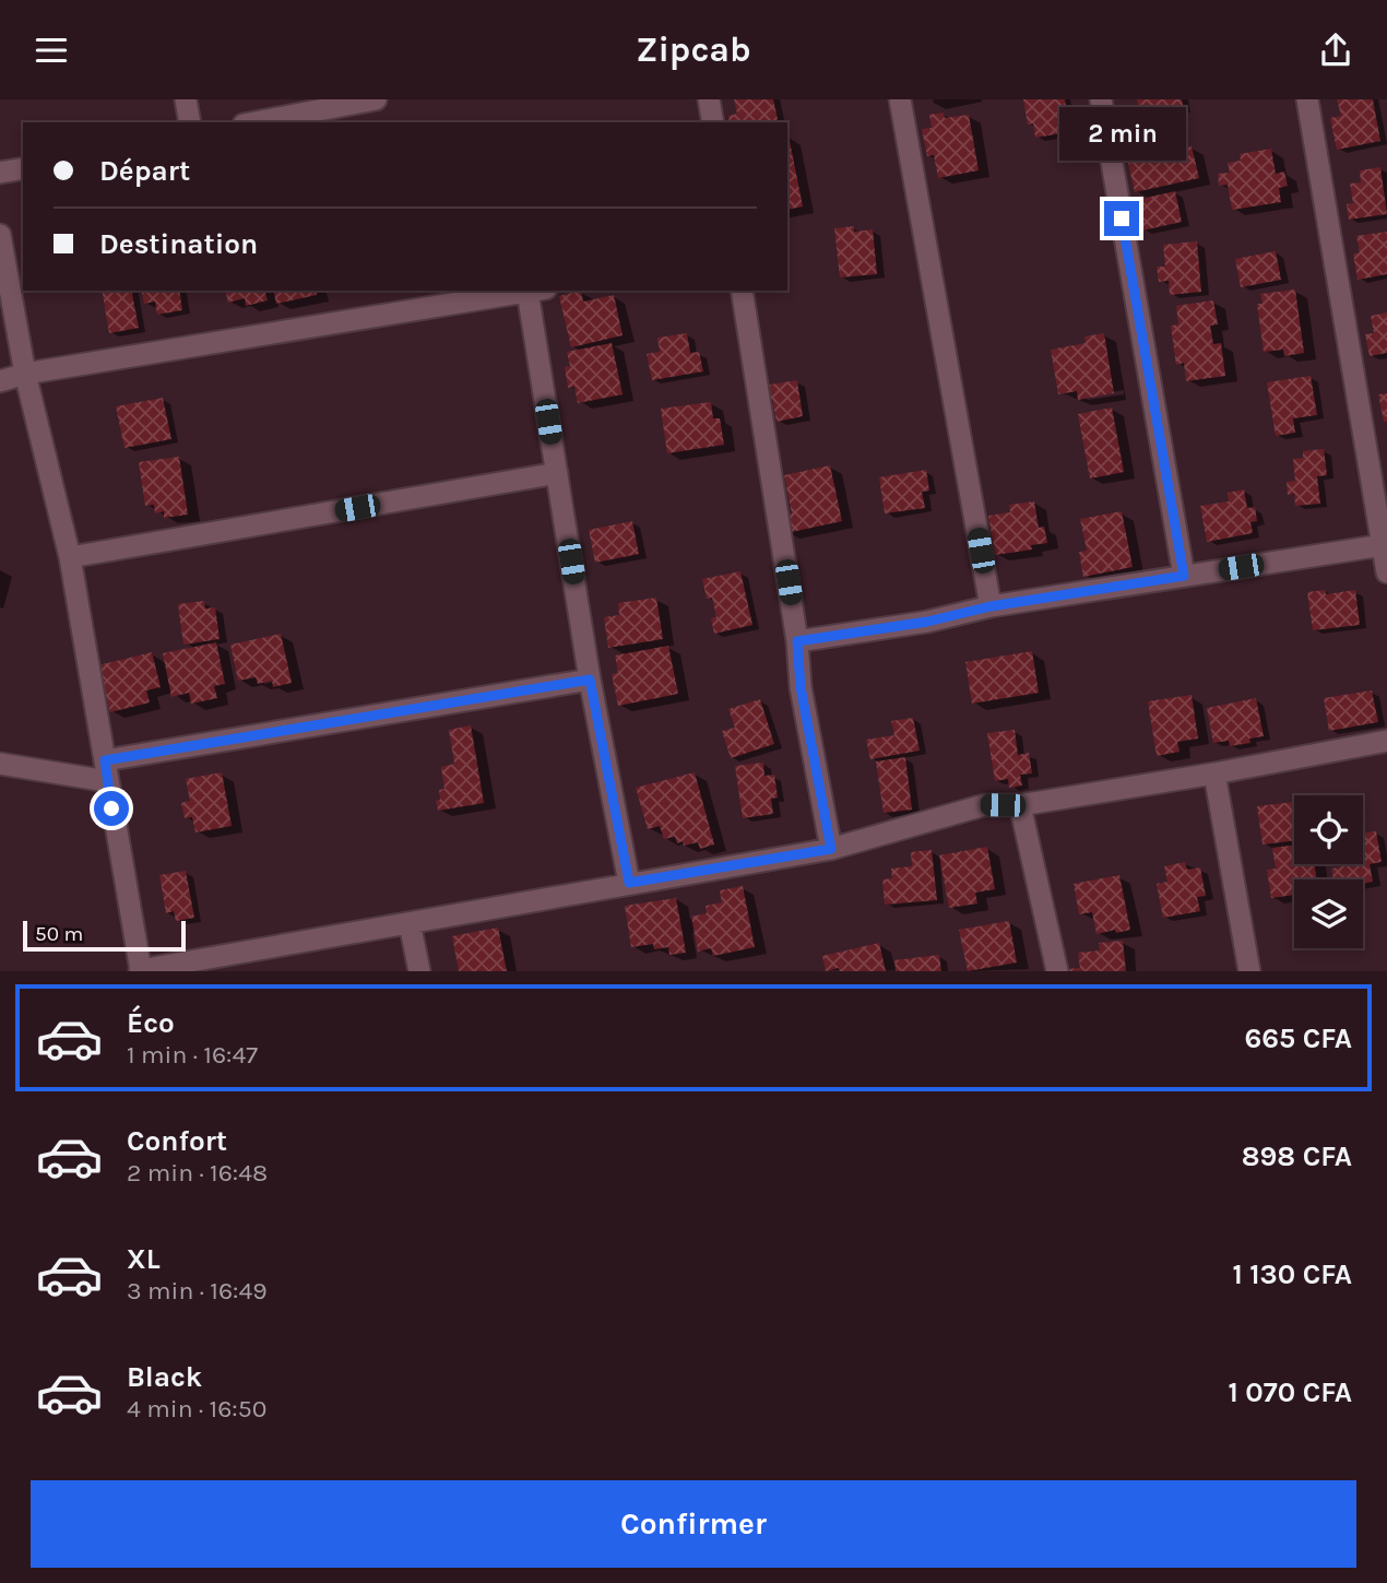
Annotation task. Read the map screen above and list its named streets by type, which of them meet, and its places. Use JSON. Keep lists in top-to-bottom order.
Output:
{
  "scale_bar": "50 m",
  "page": {
    "header": "Zipcab",
    "bubble": "2 min",
    "banner": ["Départ", "Destination"],
    "scale": "50 m",
    "list": [
      {
        "name": "Éco",
        "note": "1 min · 16:47",
        "value": "665 CFA"
      },
      {
        "name": "Confort",
        "note": "2 min · 16:48",
        "value": "898 CFA"
      },
      {
        "name": "XL",
        "note": "3 min · 16:49",
        "value": "1 130 CFA"
      },
      {
        "name": "Black",
        "note": "4 min · 16:50",
        "value": "1 070 CFA"
      }
    ],
    "buttons": "Confirmer"
  }
}
